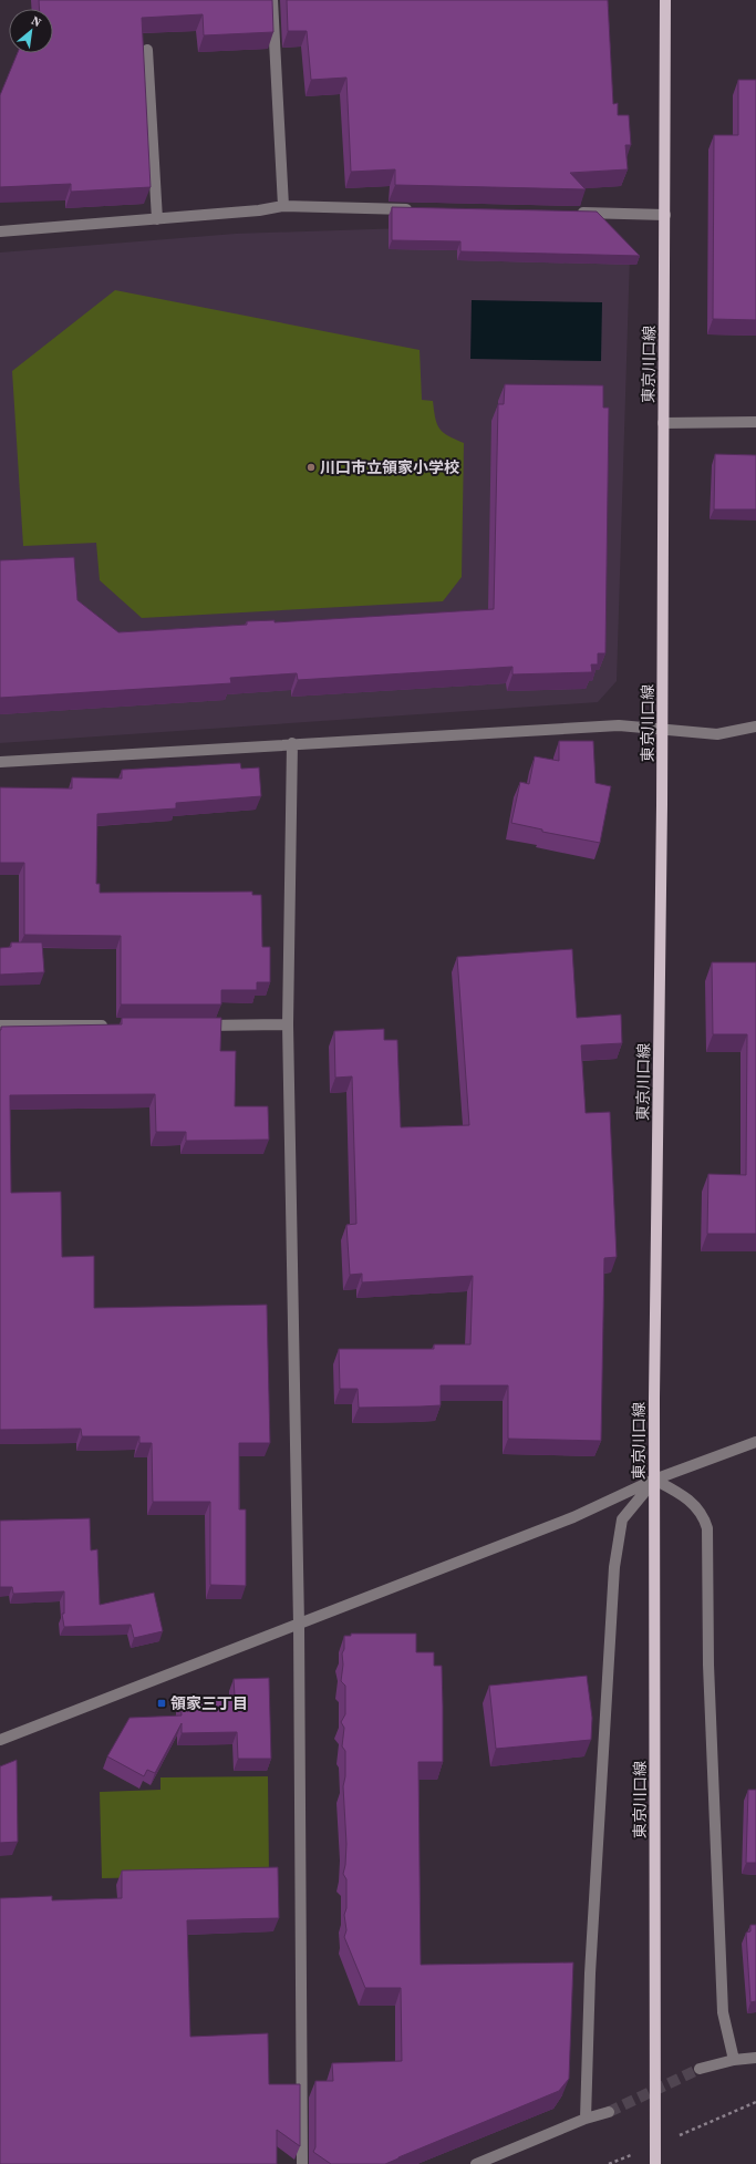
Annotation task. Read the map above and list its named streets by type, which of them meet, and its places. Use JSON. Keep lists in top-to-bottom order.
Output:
{
  "streets": {
    "main road": ["東京川口線"]
  },
  "places": {
    "other": ["川口市立領家小学校"],
    "transit": ["領家三丁目"]
  },
  "north": "top right"
}
